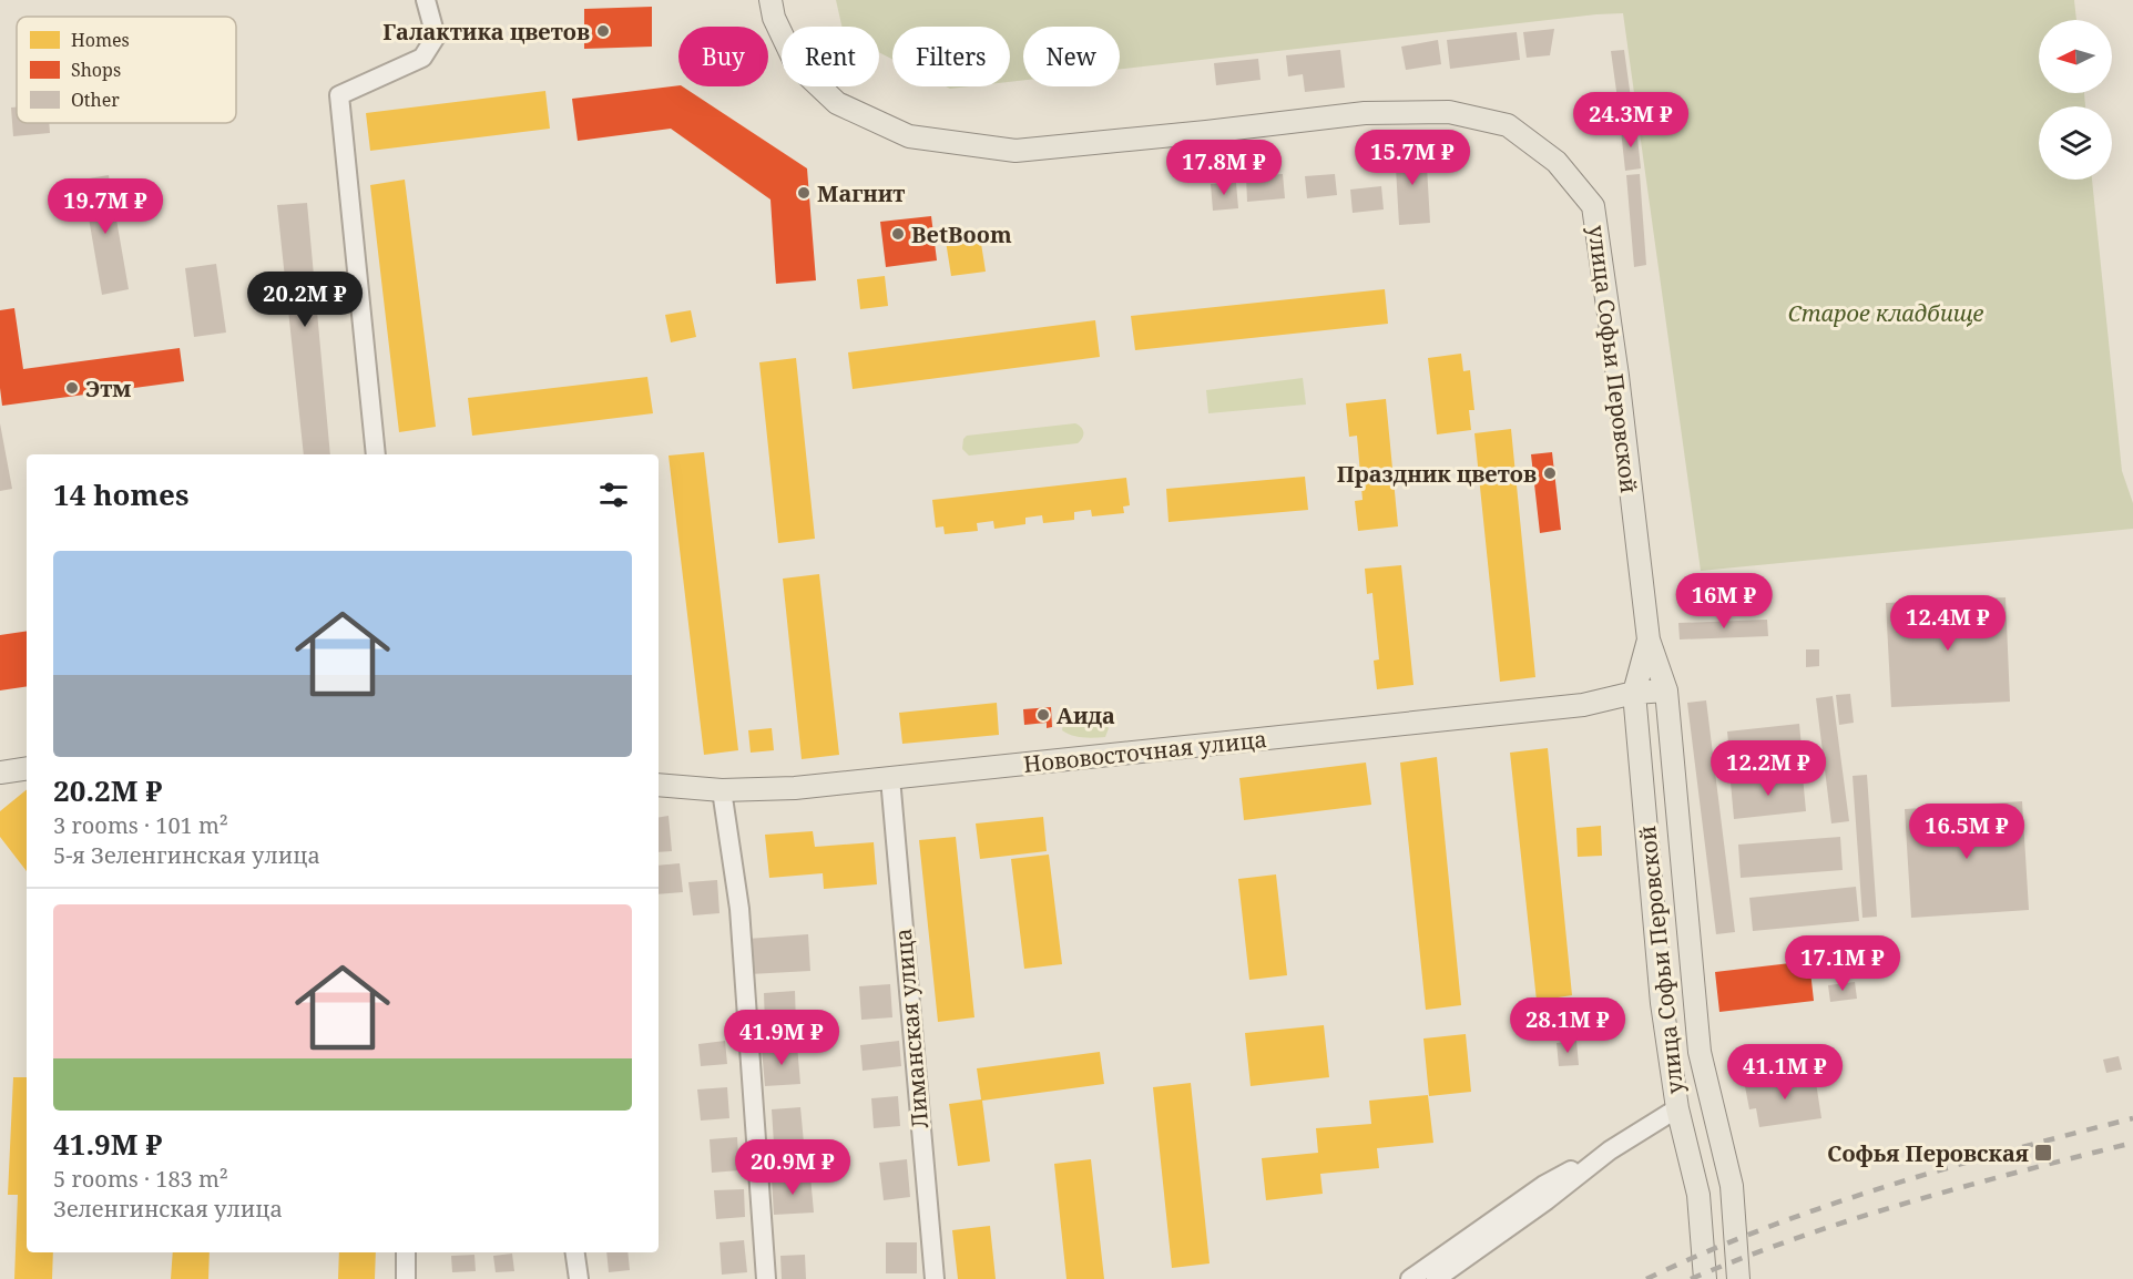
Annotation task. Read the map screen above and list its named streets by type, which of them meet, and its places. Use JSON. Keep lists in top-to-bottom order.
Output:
{
  "streets": {
    "main road": ["улица Софьи Перовской", "Нововосточная улица"],
    "street": ["Лиманская улица"]
  },
  "crossings": [
    ["улица Софьи Перовской", "Нововосточная улица"],
    ["Нововосточная улица", "Лиманская улица"]
  ],
  "parks": ["Старое кладбище"],
  "places": {
    "other": [
      "Галактика цветов",
      "Магнит",
      "BetBoom",
      "Этм",
      "Праздник цветов",
      "Аида"
    ],
    "transit": ["Софья Перовская"]
  },
  "legend": ["Homes", "Shops", "Other"],
  "north": "left",
  "page": {
    "chip": [
      "Buy",
      "Rent",
      "Filters",
      "New"
    ],
    "price": [
      "24.3M ₽",
      "15.7M ₽",
      "17.8M ₽",
      "19.7M ₽",
      "20.2M ₽",
      "16M ₽",
      "12.4M ₽",
      "12.2M ₽",
      "16.5M ₽",
      "17.1M ₽",
      "28.1M ₽",
      "41.9M ₽",
      "41.1M ₽",
      "20.9M ₽"
    ],
    "heading": "14 homes",
    "list": [
      {
        "name": "20.2M ₽",
        "note": "3 rooms · 101 m² · 5-я Зеленгинская улица"
      },
      {
        "name": "41.9M ₽",
        "note": "5 rooms · 183 m² · Зеленгинская улица"
      }
    ]
  }
}
